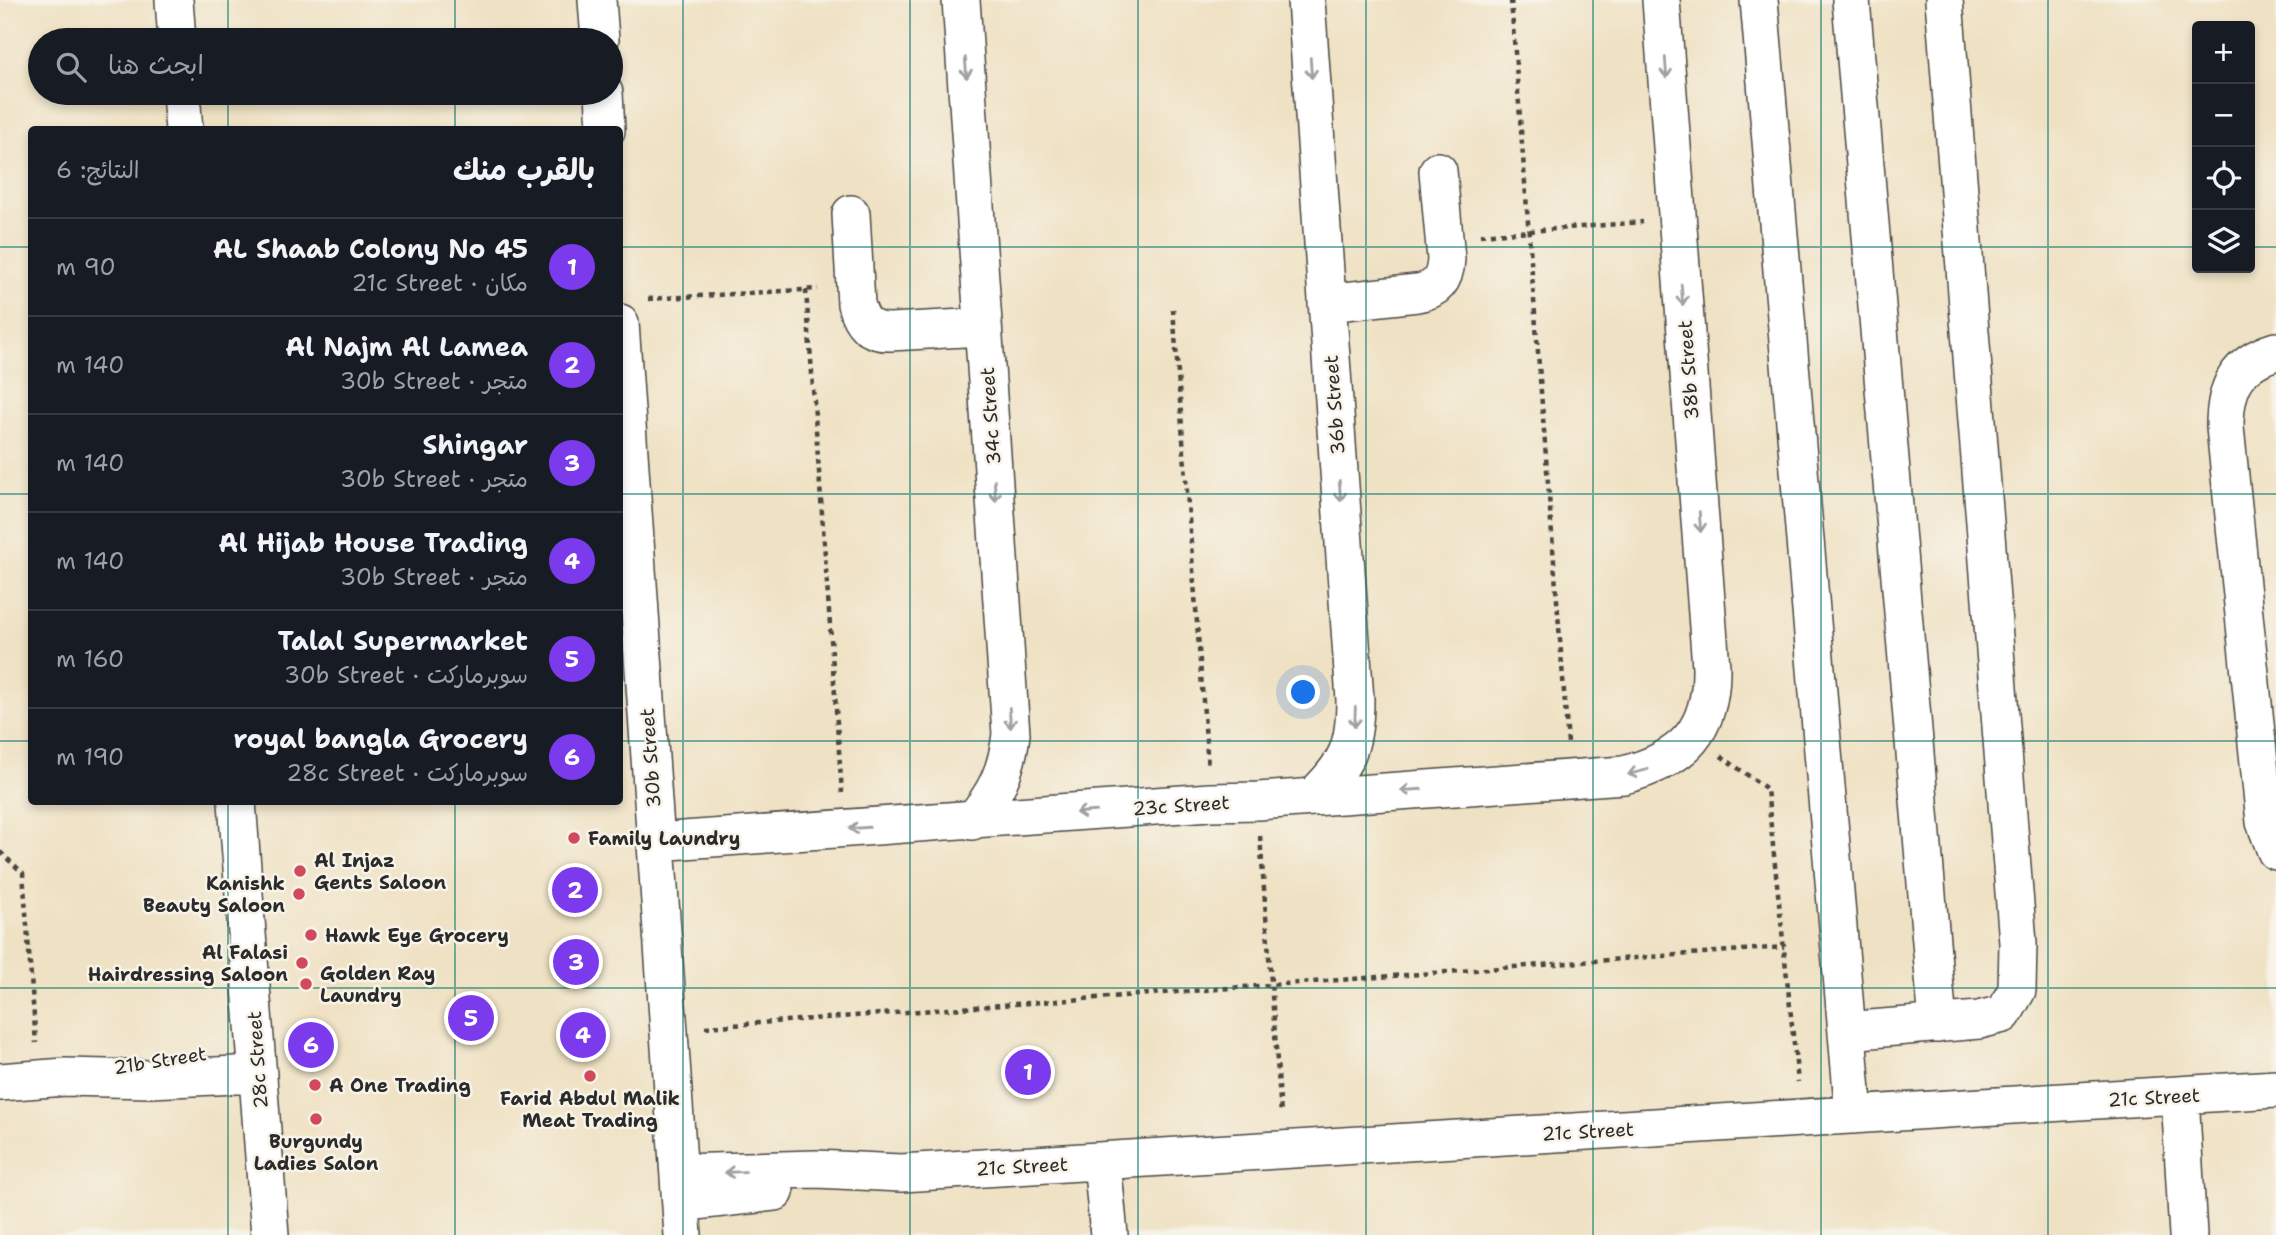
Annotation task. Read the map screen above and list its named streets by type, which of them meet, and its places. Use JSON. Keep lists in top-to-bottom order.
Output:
{
  "streets": {
    "street": [
      "38b Street",
      "36b Street",
      "34c Street",
      "30b Street",
      "23c Street",
      "21b Street",
      "28c Street",
      "21c Street"
    ]
  },
  "crossings": [
    ["38b Street", "23c Street"],
    ["36b Street", "23c Street"],
    ["34c Street", "23c Street"],
    ["30b Street", "23c Street"],
    ["30b Street", "21c Street"],
    ["21b Street", "28c Street"]
  ],
  "one_way": ["36b Street", "34c Street", "23c Street"],
  "places": [
    "Family Laundry",
    "Al Injaz Gents Saloon",
    "Kanishk Beauty Saloon",
    "Hawk Eye Grocery",
    "Al Falasi Hairdressing Saloon",
    "Golden Ray Laundry",
    "Farid Abdul Malik Meat Trading",
    "A One Trading",
    "Burgundy Ladies Salon"
  ],
  "page": {
    "map_buttons": ["+", "−"],
    "search": "ابحث هنا",
    "heading": ["بالقرب منك", "النتائج: 6"],
    "list": [
      {
        "mark": "1",
        "name": "AL Shaab Colony No 45",
        "note": "مكان · 21c Street",
        "value": "90 m"
      },
      {
        "mark": "2",
        "name": "Al Najm Al Lamea",
        "note": "متجر · 30b Street",
        "value": "140 m"
      },
      {
        "mark": "3",
        "name": "Shingar",
        "note": "متجر · 30b Street",
        "value": "140 m"
      },
      {
        "mark": "4",
        "name": "Al Hijab House Trading",
        "note": "متجر · 30b Street",
        "value": "140 m"
      },
      {
        "mark": "5",
        "name": "Talal Supermarket",
        "note": "سوبرماركت · 30b Street",
        "value": "160 m"
      },
      {
        "mark": "6",
        "name": "royal bangla Grocery",
        "note": "سوبرماركت · 28c Street",
        "value": "190 m"
      }
    ],
    "pins": [
      "2",
      "3",
      "5",
      "4",
      "6",
      "1"
    ]
  }
}
